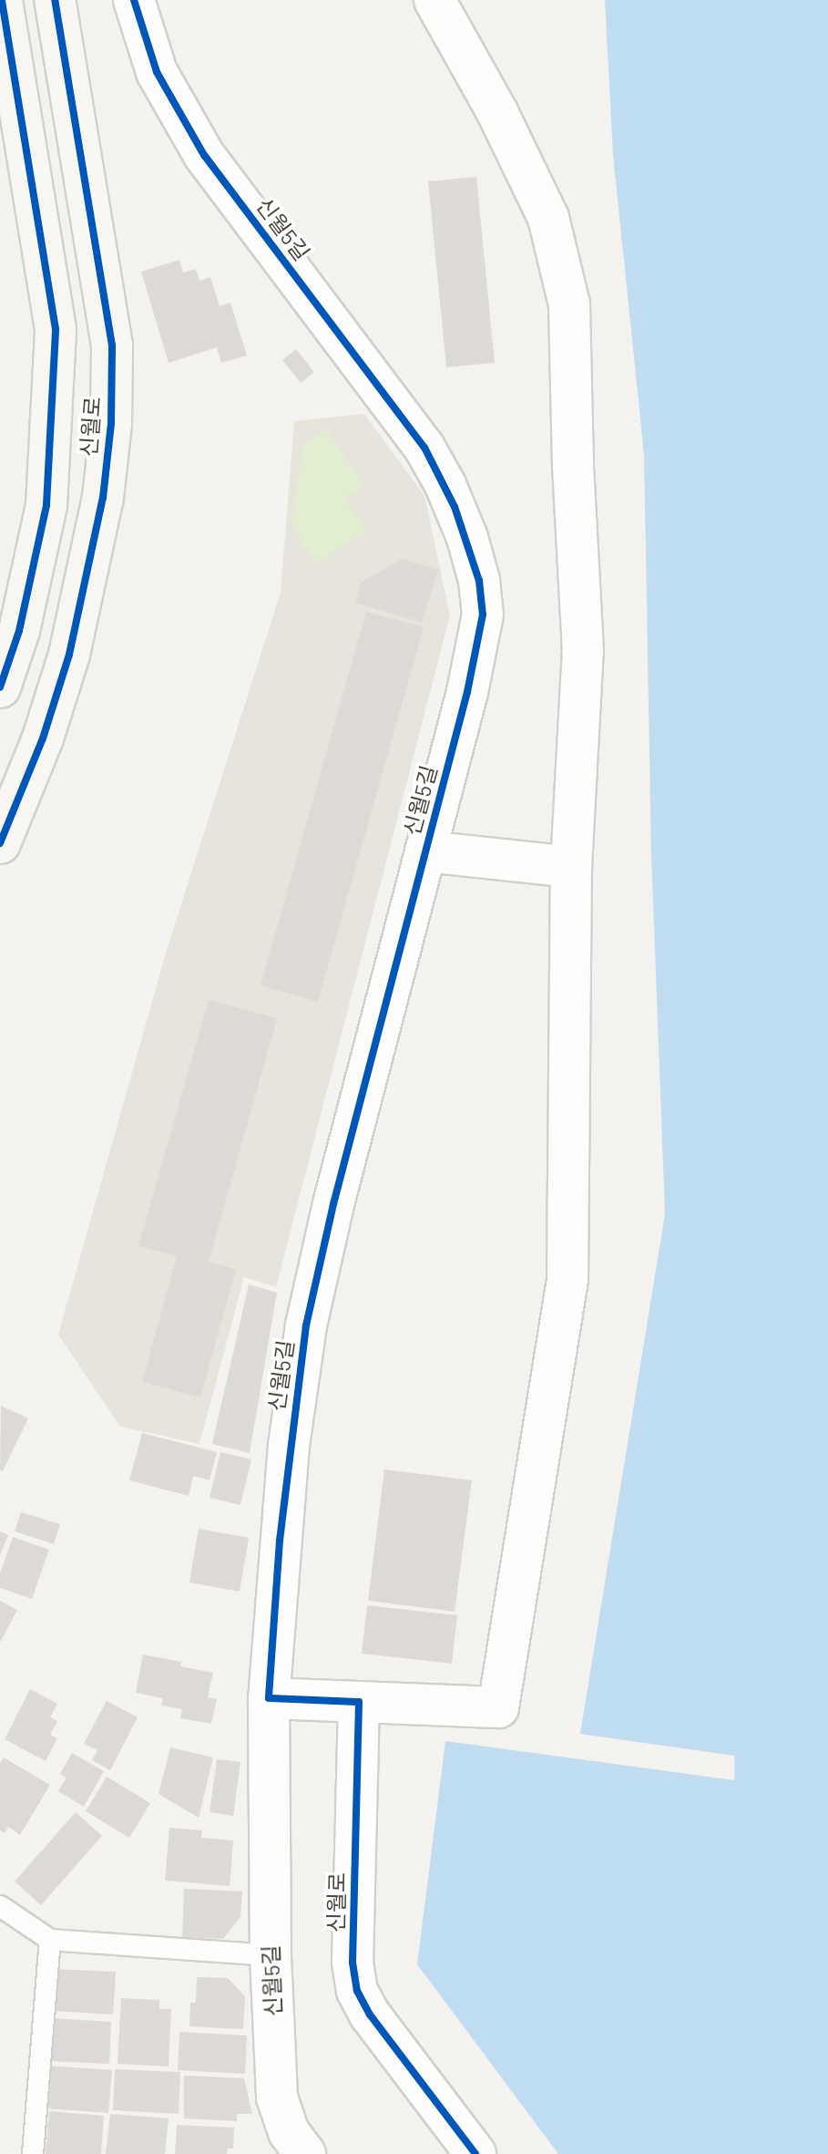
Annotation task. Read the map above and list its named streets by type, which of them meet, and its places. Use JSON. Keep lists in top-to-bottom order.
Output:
{
  "streets": {
    "street": ["신월5길", "신월로"]
  }
}
